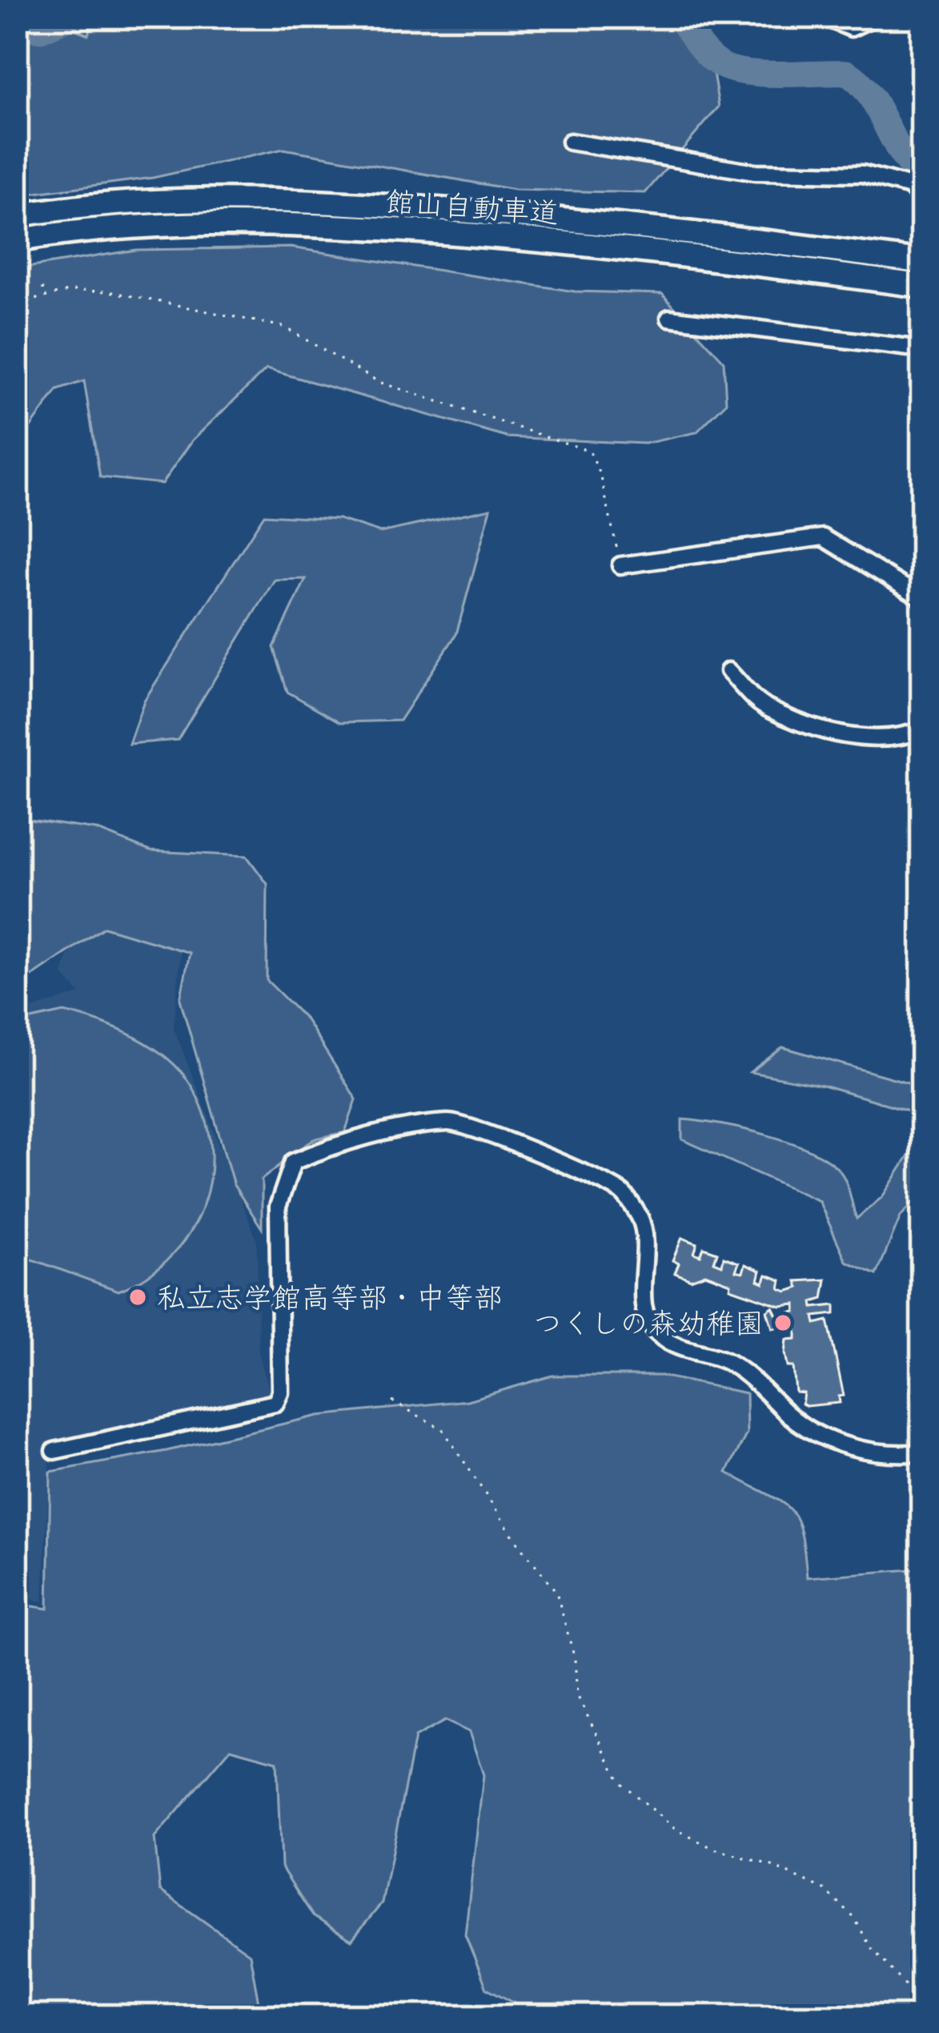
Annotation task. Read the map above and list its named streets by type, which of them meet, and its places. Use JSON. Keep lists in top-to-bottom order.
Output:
{
  "streets": {
    "highway": ["館山自動車道"]
  },
  "places": ["私立志学館高等部・中等部", "つくしの森幼稚園"]
}
